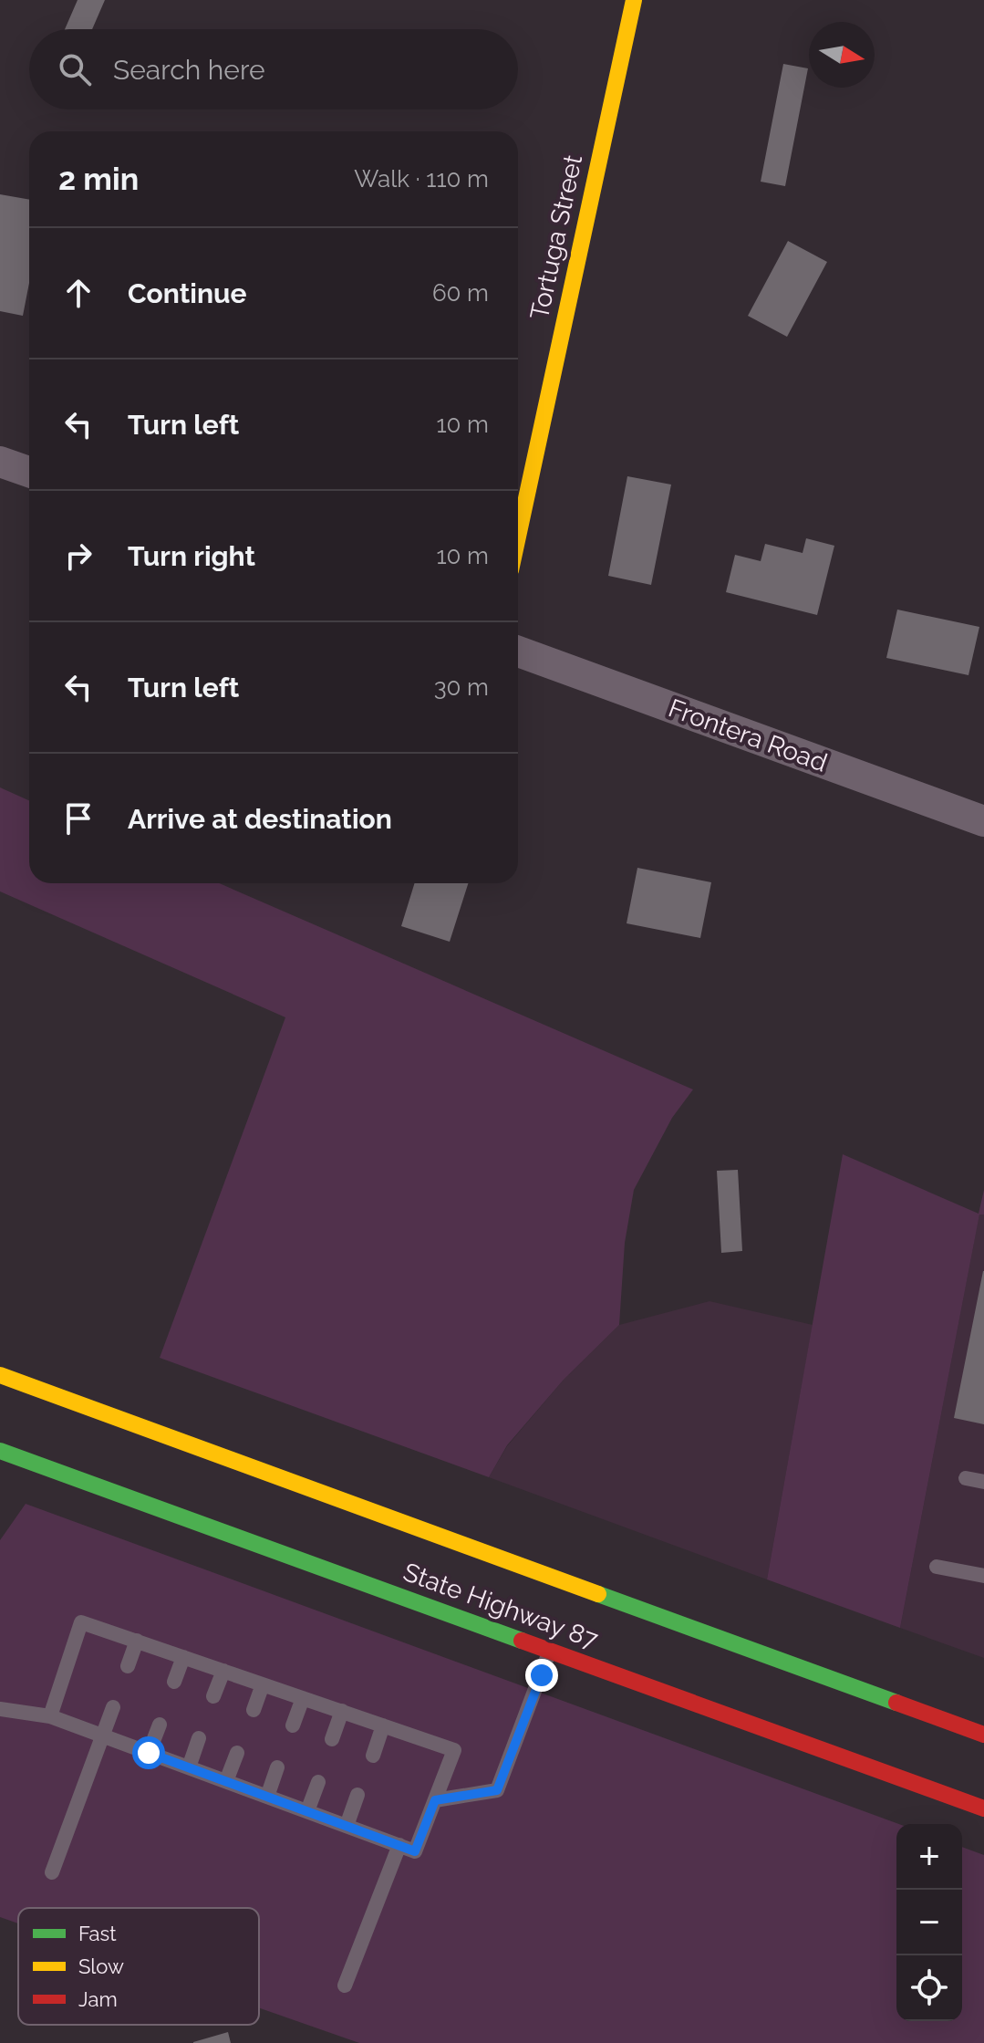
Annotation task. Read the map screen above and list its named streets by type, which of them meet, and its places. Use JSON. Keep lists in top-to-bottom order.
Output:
{
  "streets": {
    "main road": ["Tortuga Street", "State Highway 87"],
    "street": ["Frontera Road"]
  },
  "legend": ["Fast", "Slow", "Jam"],
  "north": "right",
  "page": {
    "search": "Search here",
    "heading": ["2 min", "Walk · 110 m"],
    "list": [
      ["Continue", "60 m"],
      ["Turn left", "10 m"],
      ["Turn right", "10 m"],
      ["Turn left", "30 m"],
      "Arrive at destination"
    ],
    "map_buttons": ["+", "−"]
  }
}
